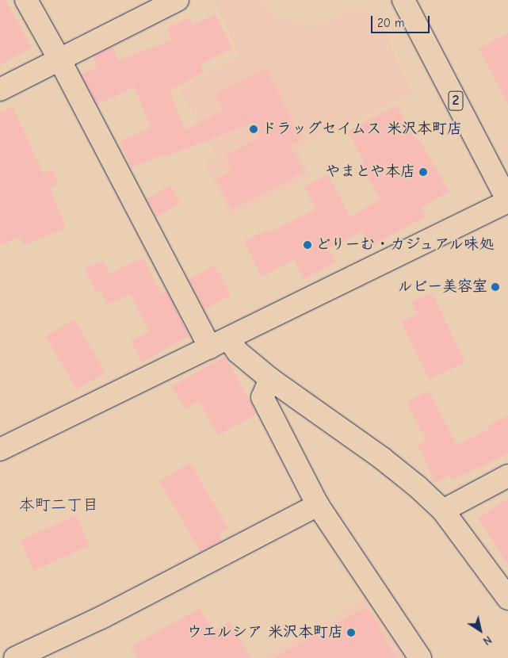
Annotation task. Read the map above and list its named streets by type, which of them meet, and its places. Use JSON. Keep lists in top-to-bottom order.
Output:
{
  "streets": {
    "street": ["2"]
  },
  "districts": ["本町二丁目"],
  "places": [
    "ドラッグセイムス 米沢本町店",
    "やまとや本店",
    "どりーむ・カジュアル味処",
    "ルビー美容室",
    "ウエルシア 米沢本町店"
  ],
  "scale_bar": "20 m",
  "north": "bottom right"
}
